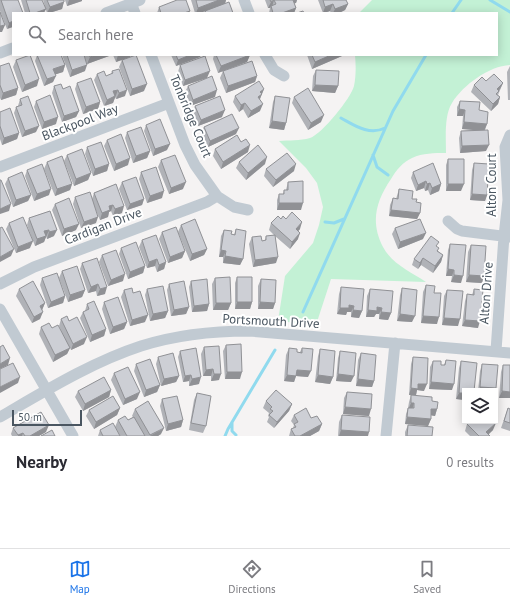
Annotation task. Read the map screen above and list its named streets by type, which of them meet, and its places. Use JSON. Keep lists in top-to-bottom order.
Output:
{
  "streets": {
    "street": [
      "Tonbridge Court",
      "Blackpool Way",
      "Alton Court",
      "Cardigan Drive",
      "Alton Drive",
      "Portsmouth Drive"
    ]
  },
  "crossings": [
    ["Tonbridge Court", "Blackpool Way"],
    ["Tonbridge Court", "Cardigan Drive"],
    ["Alton Court", "Alton Drive"],
    ["Alton Drive", "Portsmouth Drive"]
  ],
  "scale_bar": "50 m",
  "page": {
    "search": "Search here",
    "scale": "50 m",
    "heading": ["Nearby", "0 results"],
    "nav": ["Map", "Directions", "Saved"]
  }
}
